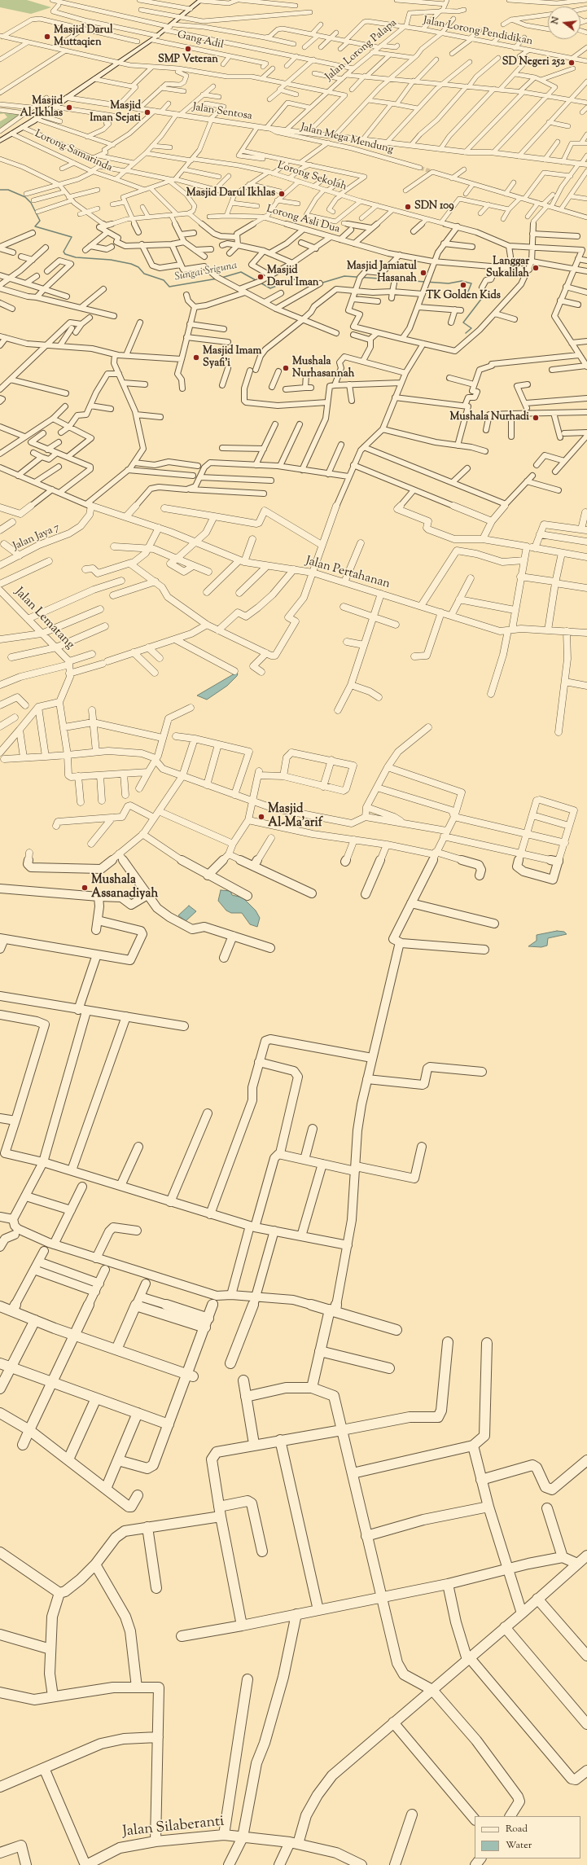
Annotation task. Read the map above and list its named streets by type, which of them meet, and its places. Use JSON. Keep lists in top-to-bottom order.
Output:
{
  "streets": {
    "street": [
      "Jalan Lorong Pendidikan",
      "Gang Adil",
      "Jalan Lorong Palapa",
      "Jalan Sentosa",
      "Jalan Mega Mendung",
      "Lorong Samarinda",
      "Lorong Sekolah",
      "Lorong Asli Dua",
      "Jalan Jaya 7",
      "Jalan Pertahanan",
      "Jalan Lematang",
      "Jalan Silaberanti"
    ]
  },
  "crossings": [
    ["Jalan Lorong Pendidikan", "Jalan Lorong Palapa"],
    ["Jalan Lorong Palapa", "Jalan Sentosa"],
    ["Jalan Sentosa", "Jalan Mega Mendung"],
    ["Jalan Sentosa", "Lorong Samarinda"],
    ["Lorong Samarinda", "Lorong Sekolah"],
    ["Jalan Jaya 7", "Jalan Pertahanan"]
  ],
  "water": ["Sungai Sriguna"],
  "places": [
    "Masjid Darul Muttaqien",
    "SMP Veteran",
    "SD Negeri 252",
    "Masjid Al-Ikhlas",
    "Masjid Iman Sejati",
    "Masjid Darul Ikhlas",
    "SDN 109",
    "Langgar Sukalilah",
    "Masjid Jamiatul Hasanah",
    "Masjid Darul Iman",
    "TK Golden Kids",
    "Masjid Imam Syafi'i",
    "Mushala Nurhasannah",
    "Mushala Nurhadi",
    "Masjid Al-Ma'arif",
    "Mushala Assanadiyah"
  ],
  "legend": ["Road", "Water"],
  "north": "left"
}
